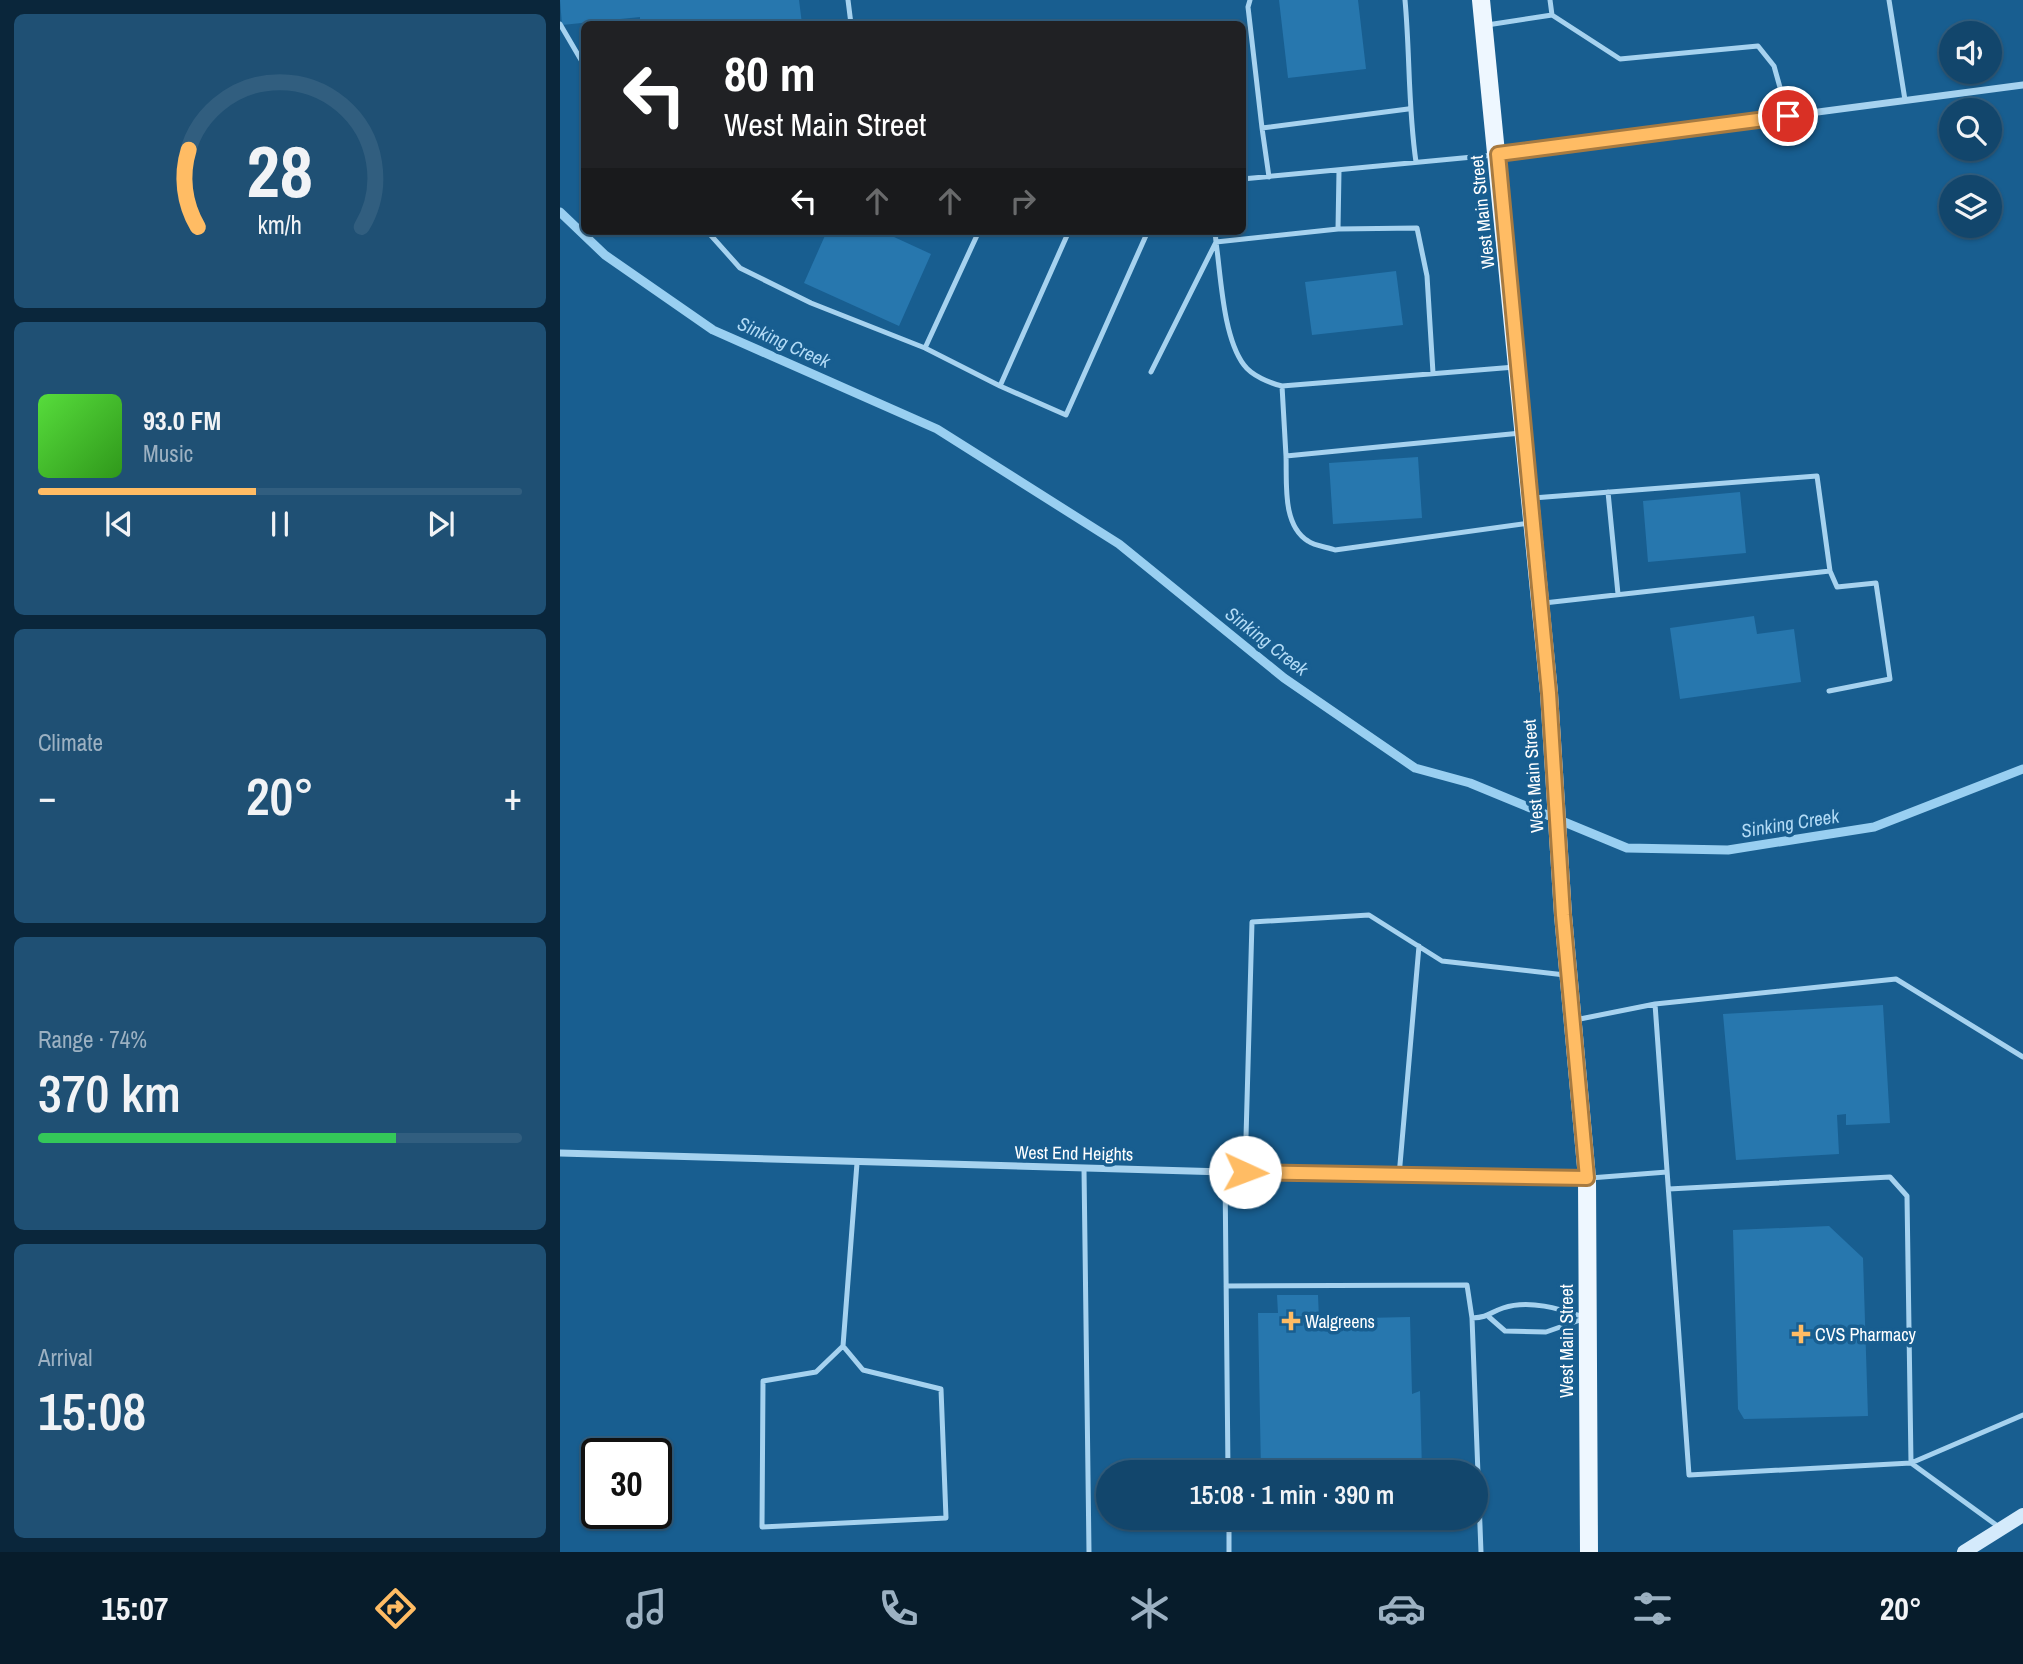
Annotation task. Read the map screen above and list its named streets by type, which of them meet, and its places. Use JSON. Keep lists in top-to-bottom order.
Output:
{
  "streets": {
    "main road": ["West Main Street"],
    "street": ["West End Heights"]
  },
  "crossings": [
    ["West Main Street", "West End Heights"]
  ],
  "water": ["Sinking Creek"],
  "places": {
    "health": ["Walgreens", "CVS Pharmacy"]
  },
  "page": {
    "turn": ["80 m", "West Main Street"],
    "song": ["93.0 FM", "Music"],
    "tile": [
      "Climate",
      ["Range · 74%", "370 km"],
      ["Arrival", "15:08"]
    ],
    "heat": ["−", "20°", "+"],
    "limit": "30",
    "trip": "15:08 · 1 min · 390 m",
    "tabs": ["15:07", "20°"],
    "gauge": ["28", "km/h"]
  }
}
